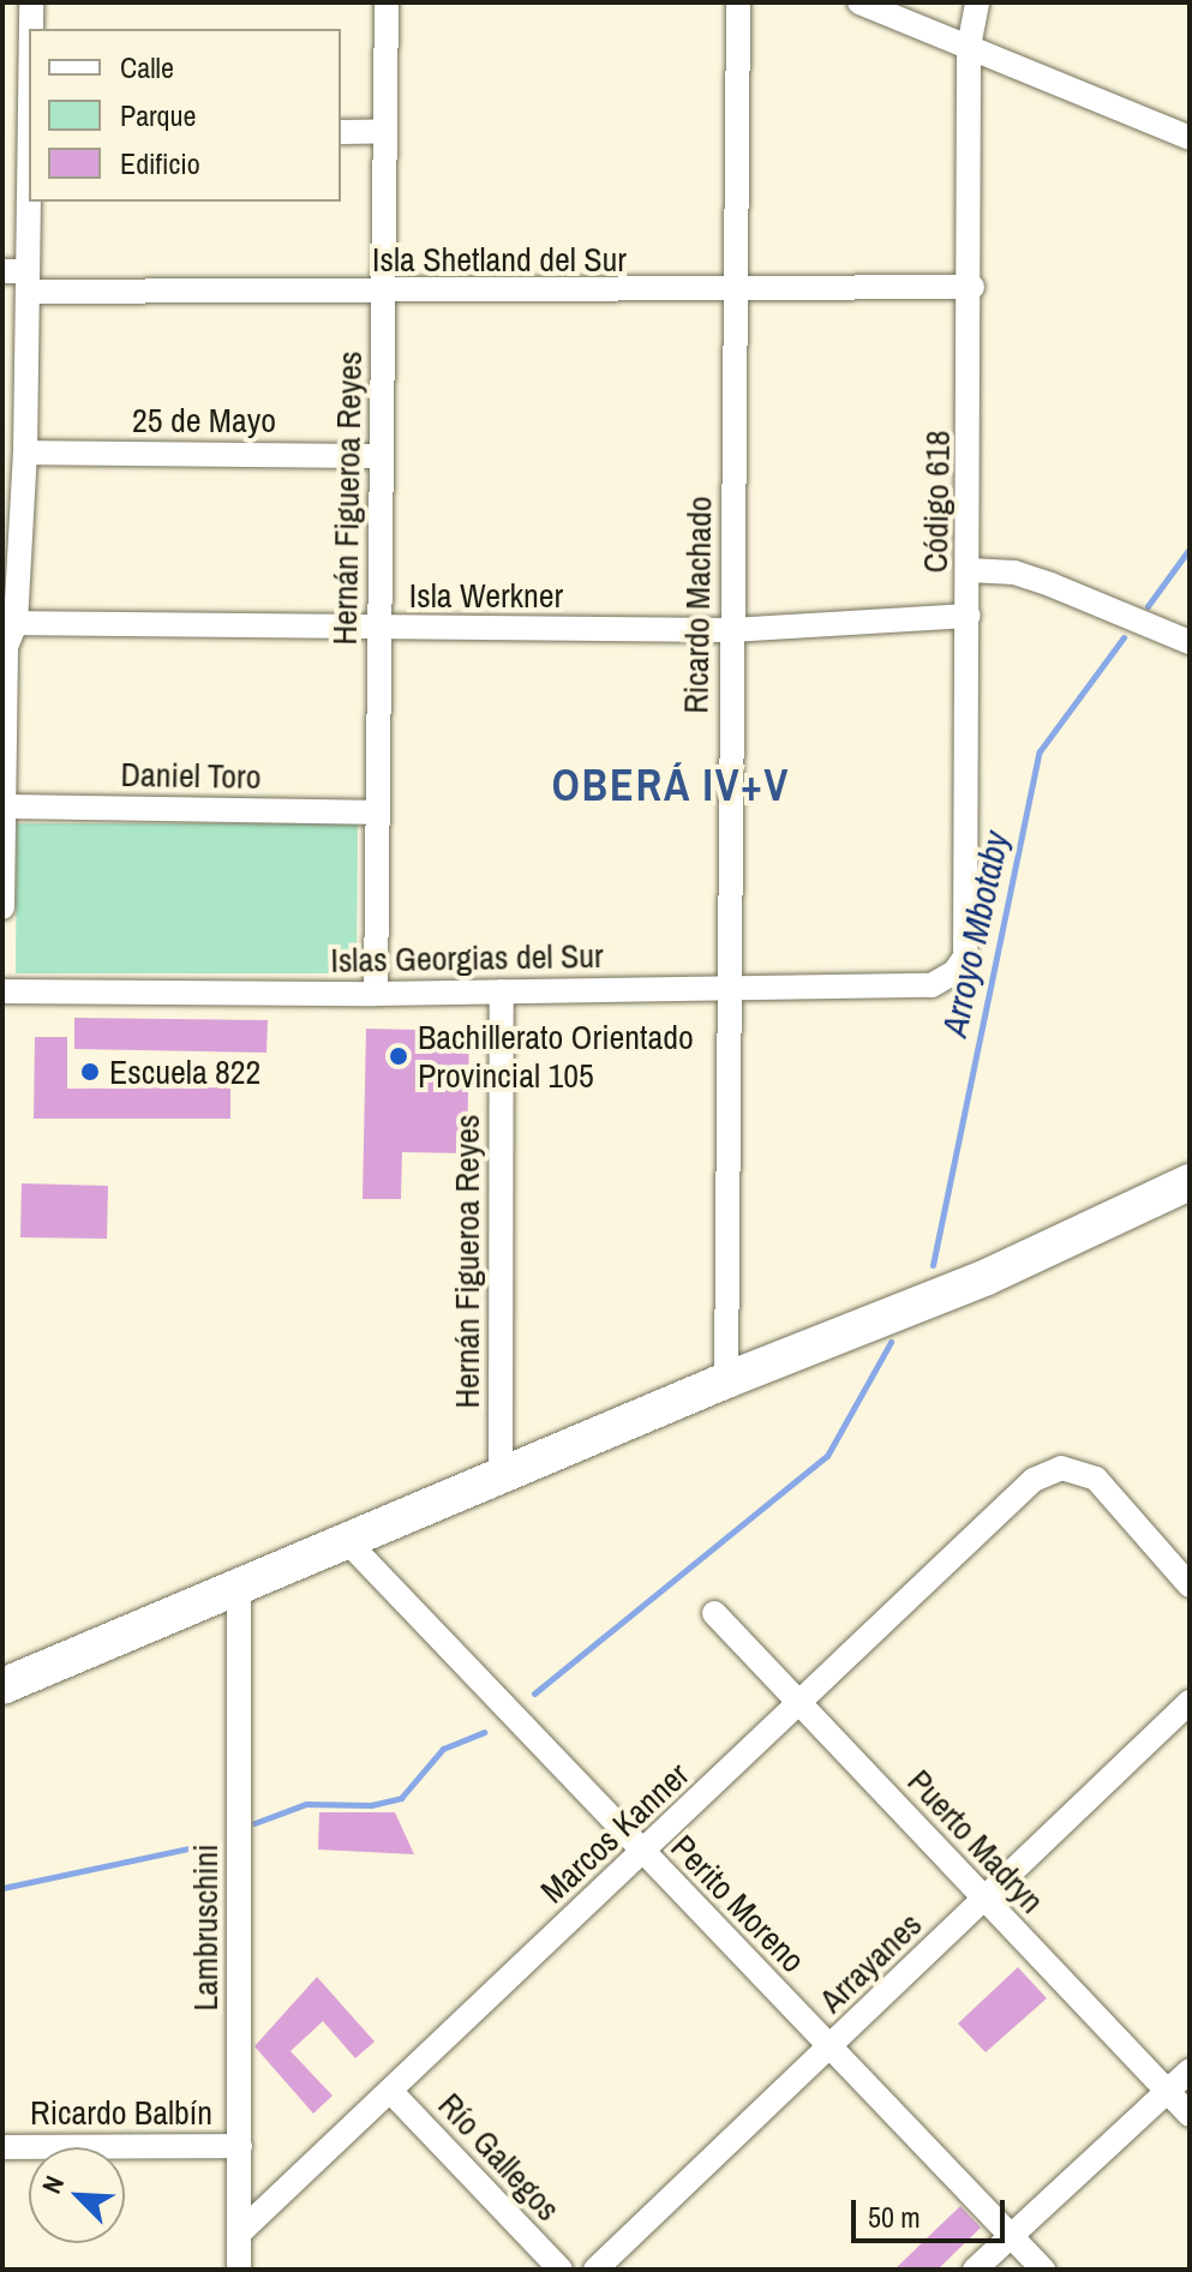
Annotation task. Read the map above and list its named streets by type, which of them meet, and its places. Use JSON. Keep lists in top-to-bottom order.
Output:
{
  "streets": {
    "street": [
      "Isla Shetland del Sur",
      "25 de Mayo",
      "Hernán Figueroa Reyes",
      "Código 618",
      "Isla Werkner",
      "Ricardo Machado",
      "Daniel Toro",
      "Islas Georgias del Sur",
      "Marcos Kanner",
      "Puerto Madryn",
      "Perito Moreno",
      "Lambruschini",
      "Arrayanes",
      "Ricardo Balbín",
      "Río Gallegos"
    ]
  },
  "crossings": [
    ["Isla Shetland del Sur", "Hernán Figueroa Reyes"],
    ["Isla Shetland del Sur", "Código 618"],
    ["Isla Shetland del Sur", "Ricardo Machado"],
    ["25 de Mayo", "Hernán Figueroa Reyes"],
    ["Hernán Figueroa Reyes", "Isla Werkner"],
    ["Hernán Figueroa Reyes", "Daniel Toro"],
    ["Hernán Figueroa Reyes", "Islas Georgias del Sur"],
    ["Código 618", "Isla Werkner"],
    ["Código 618", "Islas Georgias del Sur"],
    ["Isla Werkner", "Ricardo Machado"],
    ["Ricardo Machado", "Islas Georgias del Sur"],
    ["Marcos Kanner", "Puerto Madryn"],
    ["Marcos Kanner", "Perito Moreno"],
    ["Marcos Kanner", "Lambruschini"],
    ["Marcos Kanner", "Río Gallegos"],
    ["Puerto Madryn", "Arrayanes"],
    ["Perito Moreno", "Arrayanes"],
    ["Lambruschini", "Ricardo Balbín"]
  ],
  "districts": ["OBERÁ IV+V"],
  "water": ["Arroyo Mbotaby"],
  "places": ["Bachillerato Orientado Provincial 105", "Escuela 822"],
  "legend": ["Calle", "Parque", "Edificio"],
  "scale_bar": "50 m",
  "north": "top left"
}
